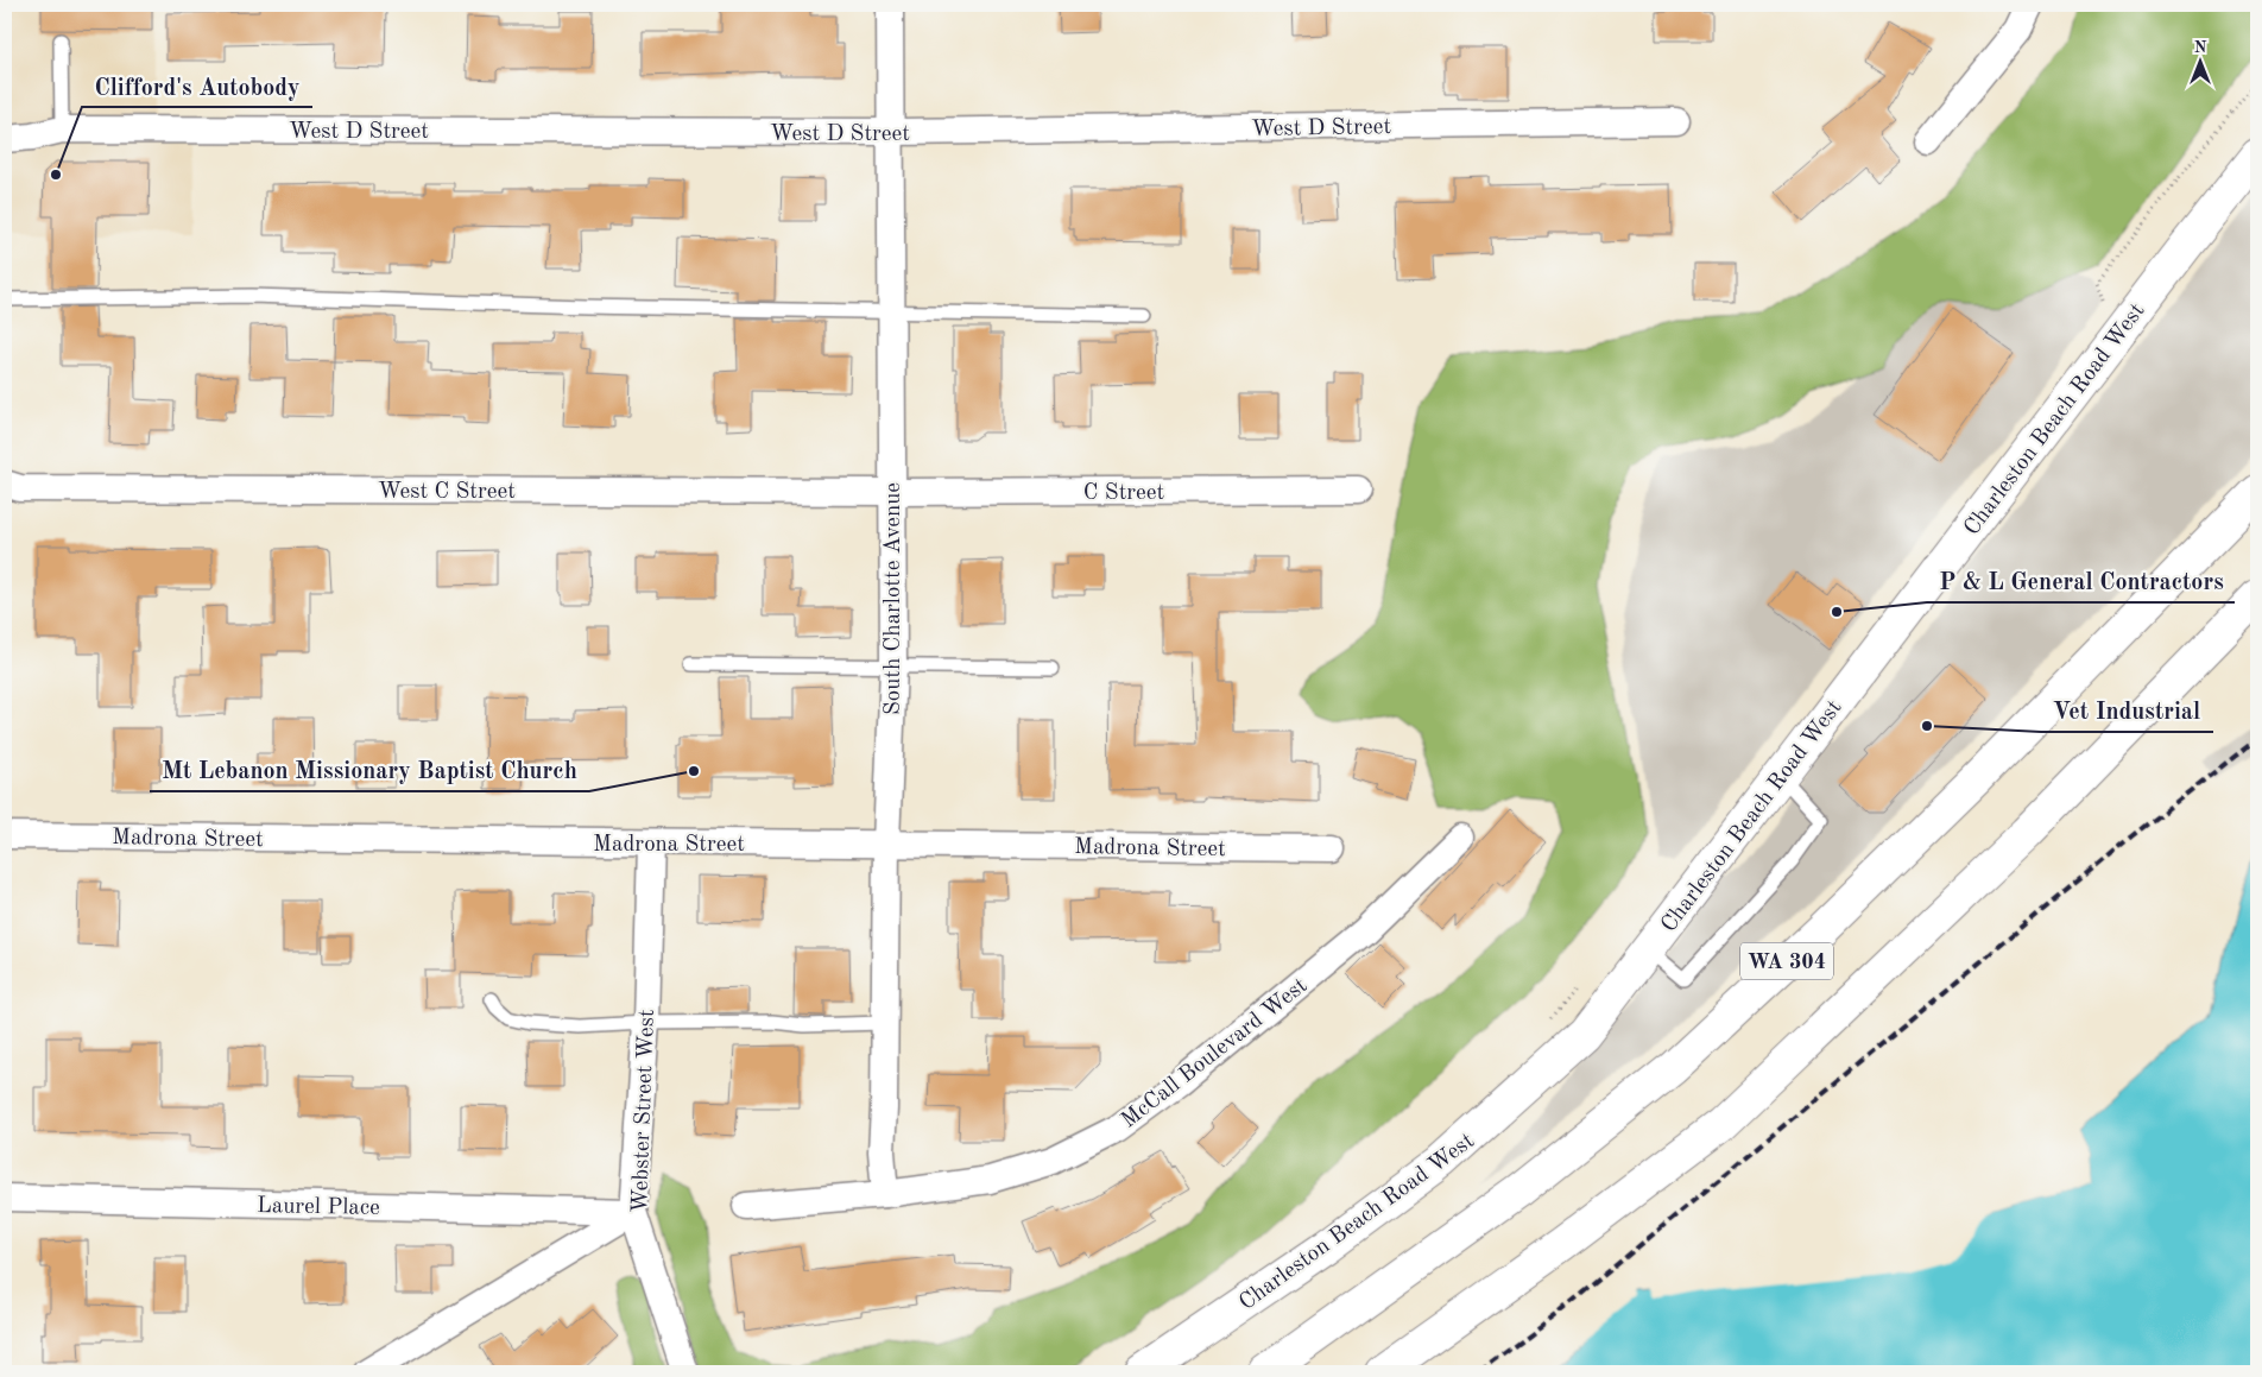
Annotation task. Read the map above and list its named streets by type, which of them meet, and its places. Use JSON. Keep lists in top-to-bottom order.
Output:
{
  "streets": {
    "main road": ["Charleston Beach Road West", "WA 304"],
    "street": [
      "West D Street",
      "West C Street",
      "C Street",
      "South Charlotte Avenue",
      "Madrona Street",
      "McCall Boulevard West",
      "Webster Street West",
      "Laurel Place"
    ]
  },
  "crossings": [
    ["West D Street", "South Charlotte Avenue"],
    ["West C Street", "C Street"],
    ["West C Street", "South Charlotte Avenue"],
    ["C Street", "South Charlotte Avenue"],
    ["South Charlotte Avenue", "Madrona Street"],
    ["South Charlotte Avenue", "McCall Boulevard West"],
    ["Madrona Street", "Webster Street West"],
    ["Webster Street West", "Laurel Place"]
  ],
  "places": [
    "Clifford's Autobody",
    "P & L General Contractors",
    "Vet Industrial",
    "Mt Lebanon Missionary Baptist Church"
  ],
  "north": "top"
}
